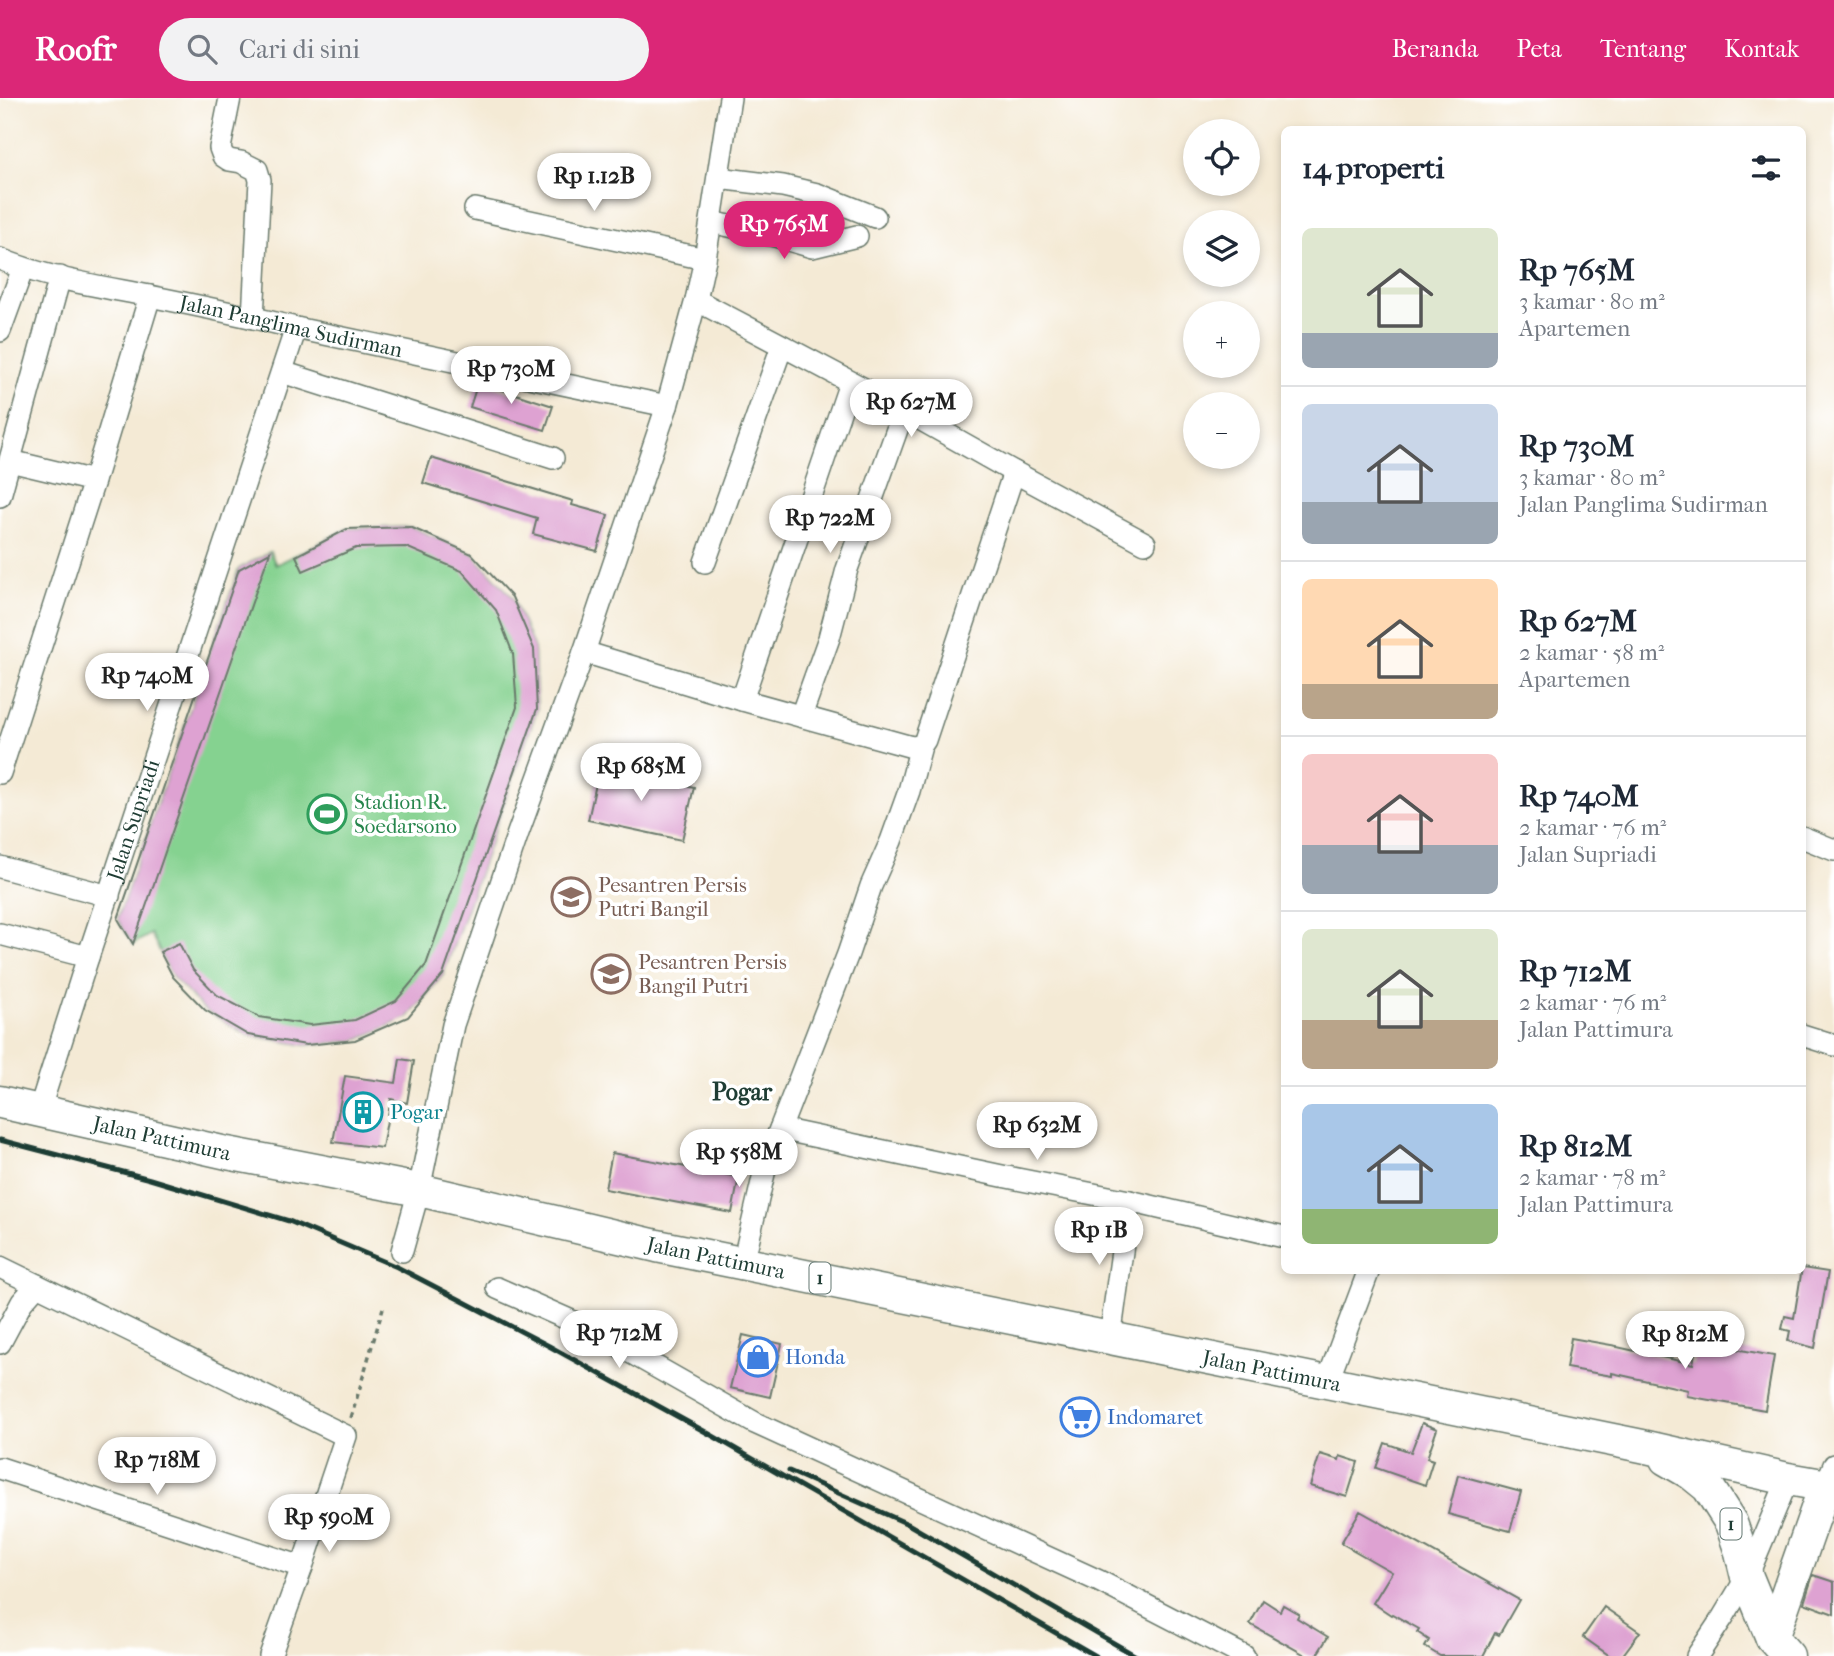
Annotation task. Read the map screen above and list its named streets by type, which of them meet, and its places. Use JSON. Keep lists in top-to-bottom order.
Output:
{
  "streets": {
    "highway": ["Jalan Pattimura", "1"],
    "street": ["Jalan Panglima Sudirman", "Jalan Supriadi"]
  },
  "crossings": [
    ["Jalan Panglima Sudirman", "Jalan Supriadi"],
    ["Jalan Supriadi", "Jalan Pattimura"],
    ["Jalan Pattimura", "1"]
  ],
  "districts": ["Pogar"],
  "places": {
    "sports": ["Stadion R. Soedarsono"],
    "school or university": ["Pesantren Persis Putri Bangil", "Pesantren Persis Bangil Putri"],
    "building": ["Pogar"],
    "shop": ["Honda"],
    "supermarket": ["Indomaret"]
  },
  "page": {
    "header": "Roofr",
    "search": "Cari di sini",
    "nav": [
      "Beranda",
      "Peta",
      "Tentang",
      "Kontak"
    ],
    "map_buttons": ["+", "−"],
    "heading": "14 properti",
    "price": [
      "Rp 1.12B",
      "Rp 765M",
      "Rp 730M",
      "Rp 627M",
      "Rp 722M",
      "Rp 740M",
      "Rp 685M",
      "Rp 632M",
      "Rp 558M",
      "Rp 1B",
      "Rp 712M",
      "Rp 812M",
      "Rp 718M",
      "Rp 590M"
    ],
    "list": [
      {
        "name": "Rp 765M",
        "note": "3 kamar · 80 m² · Apartemen"
      },
      {
        "name": "Rp 730M",
        "note": "3 kamar · 80 m² · Jalan Panglima Sudirman"
      },
      {
        "name": "Rp 627M",
        "note": "2 kamar · 58 m² · Apartemen"
      },
      {
        "name": "Rp 740M",
        "note": "2 kamar · 76 m² · Jalan Supriadi"
      },
      {
        "name": "Rp 712M",
        "note": "2 kamar · 76 m² · Jalan Pattimura"
      },
      {
        "name": "Rp 812M",
        "note": "2 kamar · 78 m² · Jalan Pattimura"
      }
    ]
  }
}
